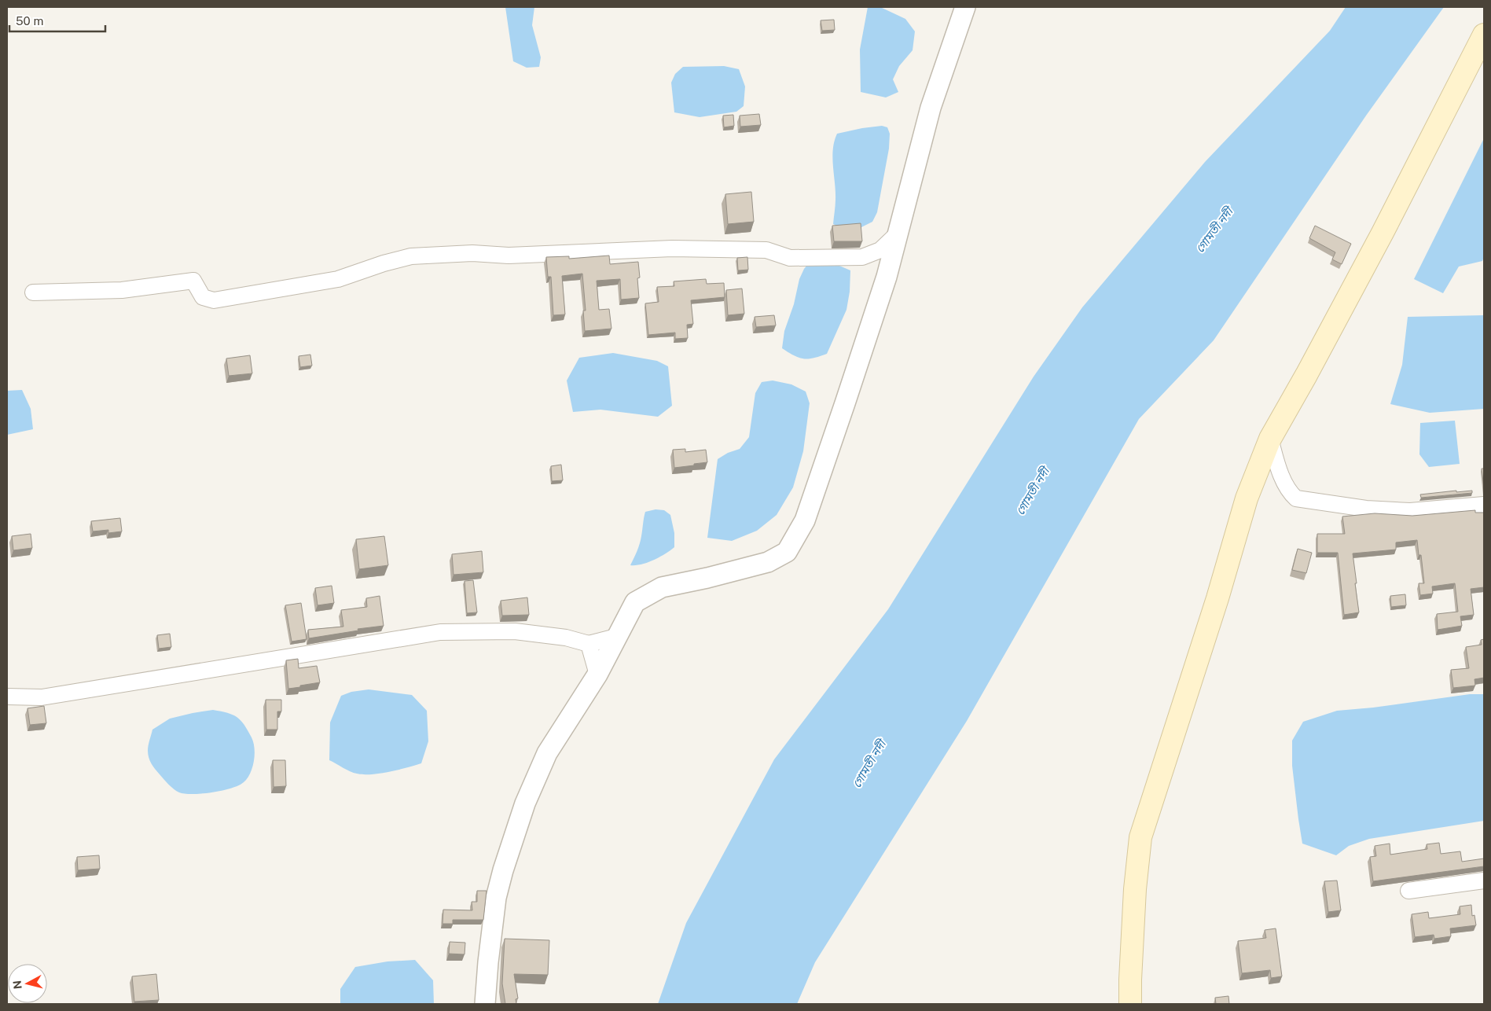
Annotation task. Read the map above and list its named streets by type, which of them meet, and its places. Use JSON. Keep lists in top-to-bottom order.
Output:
{
  "water": ["গোমতী নদী"],
  "scale_bar": "50 m",
  "north": "left"
}
